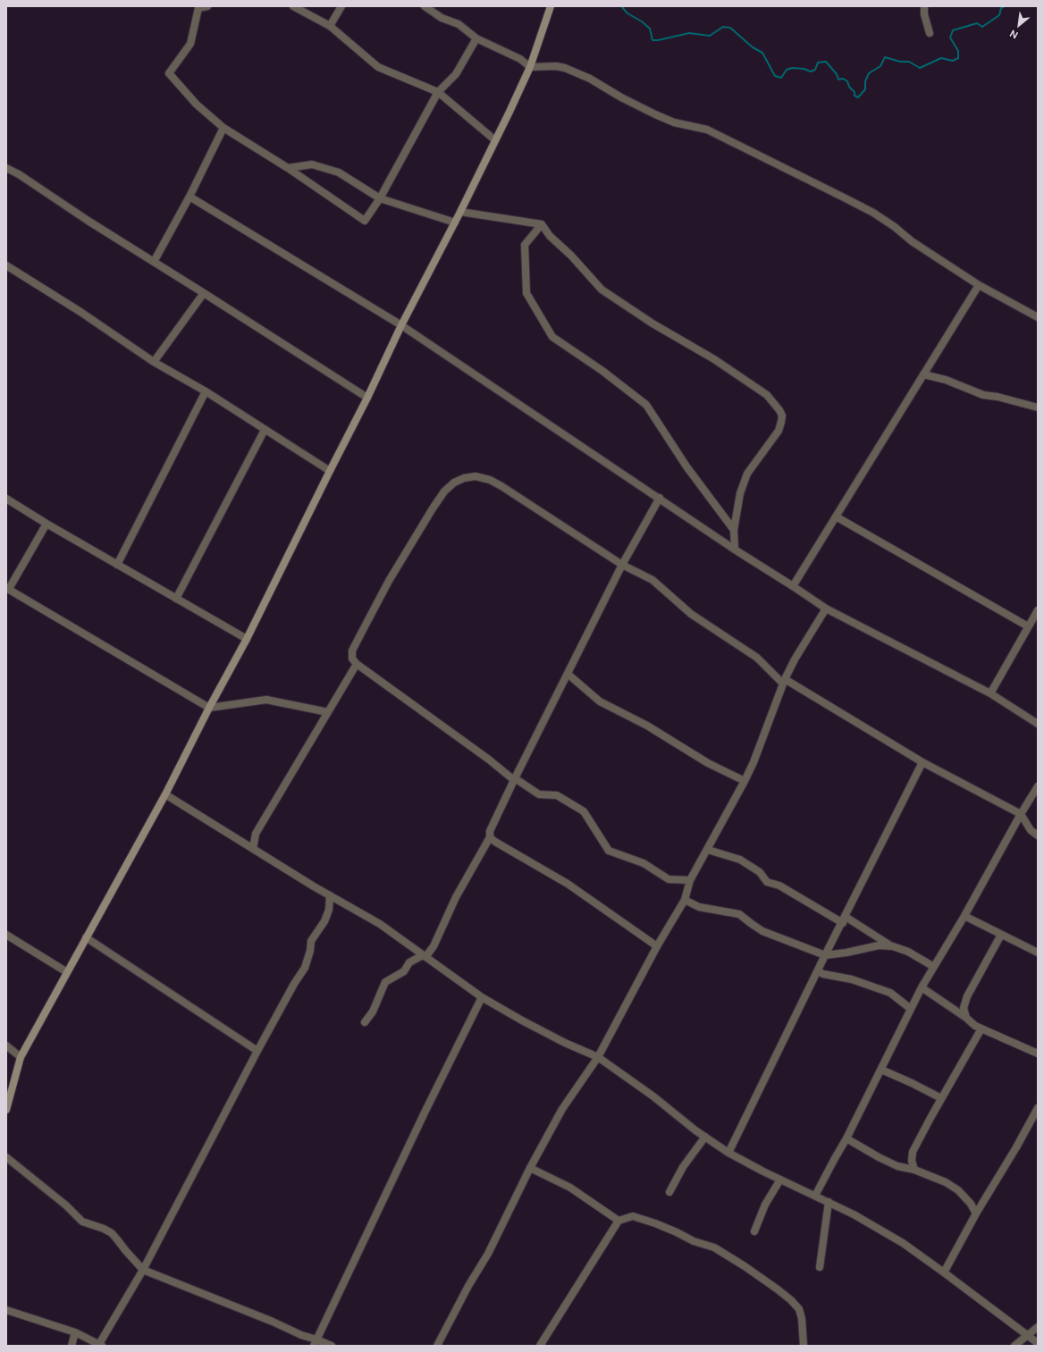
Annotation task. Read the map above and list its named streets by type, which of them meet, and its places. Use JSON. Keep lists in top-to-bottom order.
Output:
{
  "north": "bottom left"
}
